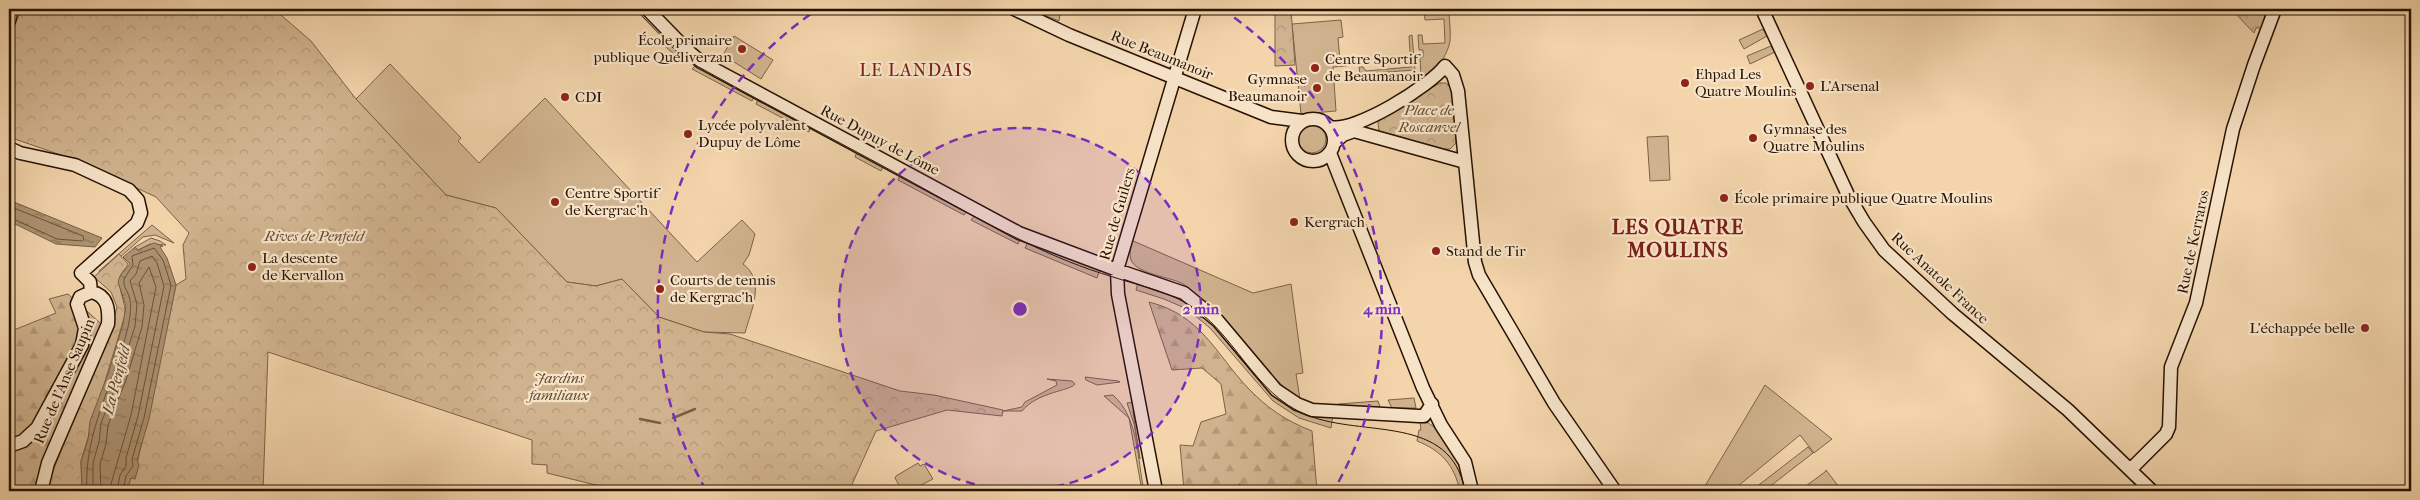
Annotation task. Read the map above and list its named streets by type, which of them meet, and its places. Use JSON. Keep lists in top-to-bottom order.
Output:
{
  "streets": {
    "main road": [
      "Rue Beaumanoir",
      "Rue Dupuy de Lôme",
      "Rue de Guilers",
      "Rue de Kerraros",
      "Rue Anatole France",
      "Rue de l'Anse Saupin"
    ]
  },
  "crossings": [
    ["Rue Beaumanoir", "Rue de Guilers"],
    ["Rue Dupuy de Lôme", "Rue de Guilers"],
    ["Rue de Kerraros", "Rue Anatole France"]
  ],
  "districts": ["LE LANDAIS", "LES QUATRE MOULINS"],
  "water": ["La Penfeld"],
  "parks": ["Place de Roscanvel", "Rives de Penfeld", "Jardins familiaux"],
  "places": [
    "École primaire publique Quéliverzan",
    "Centre Sportif de Beaumanoir",
    "Ehpad Les Quatre Moulins",
    "L'Arsenal",
    "Gymnase Beaumanoir",
    "CDI",
    "Lycée polyvalent Dupuy de Lôme",
    "Gymnase des Quatre Moulins",
    "École primaire publique Quatre Moulins",
    "Centre Sportif de Kergrac'h",
    "Kergrach",
    "Stand de Tir",
    "La descente de Kervallon",
    "Courts de tennis de Kergrac'h",
    "L'échappée belle"
  ],
  "rings": ["2 min", "4 min"]
}
